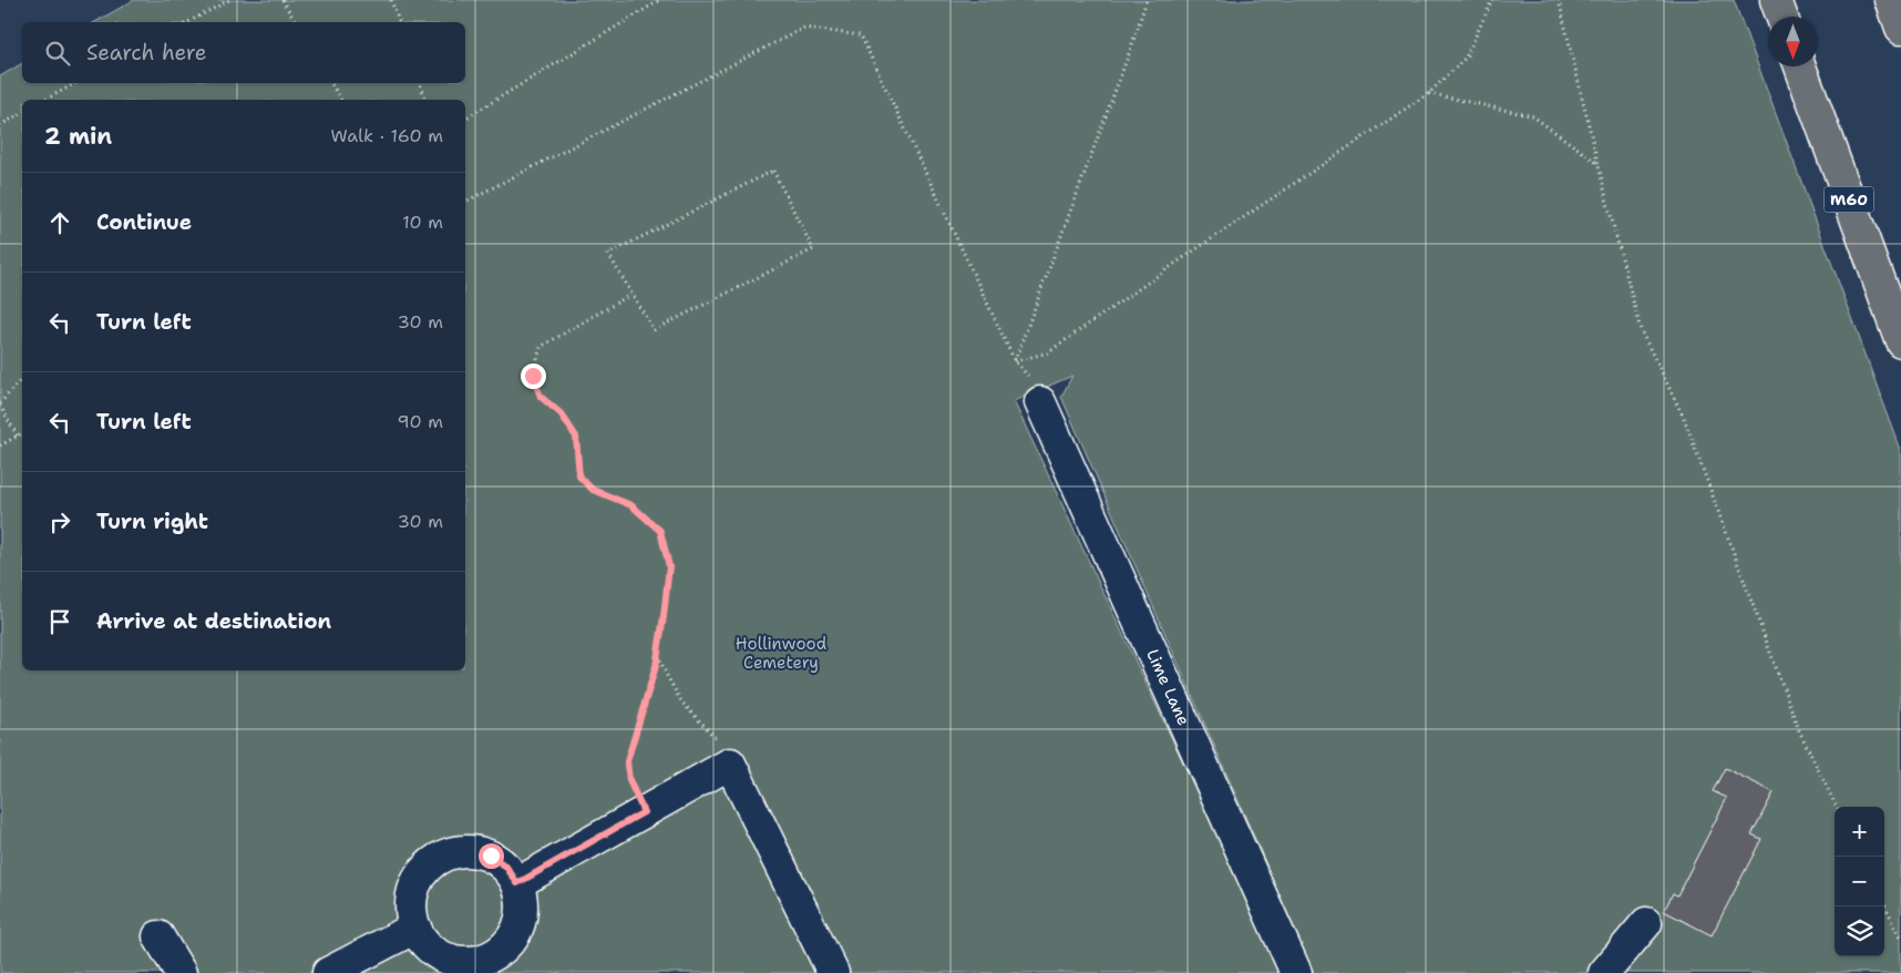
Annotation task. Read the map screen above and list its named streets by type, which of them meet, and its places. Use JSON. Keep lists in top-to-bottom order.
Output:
{
  "streets": {
    "highway": ["M60"],
    "street": ["Lime Lane"]
  },
  "parks": ["Hollinwood Cemetery"],
  "north": "bottom",
  "page": {
    "search": "Search here",
    "heading": ["2 min", "Walk · 160 m"],
    "list": [
      ["Continue", "10 m"],
      ["Turn left", "30 m"],
      ["Turn left", "90 m"],
      ["Turn right", "30 m"],
      "Arrive at destination"
    ],
    "map_buttons": ["+", "−"]
  }
}
